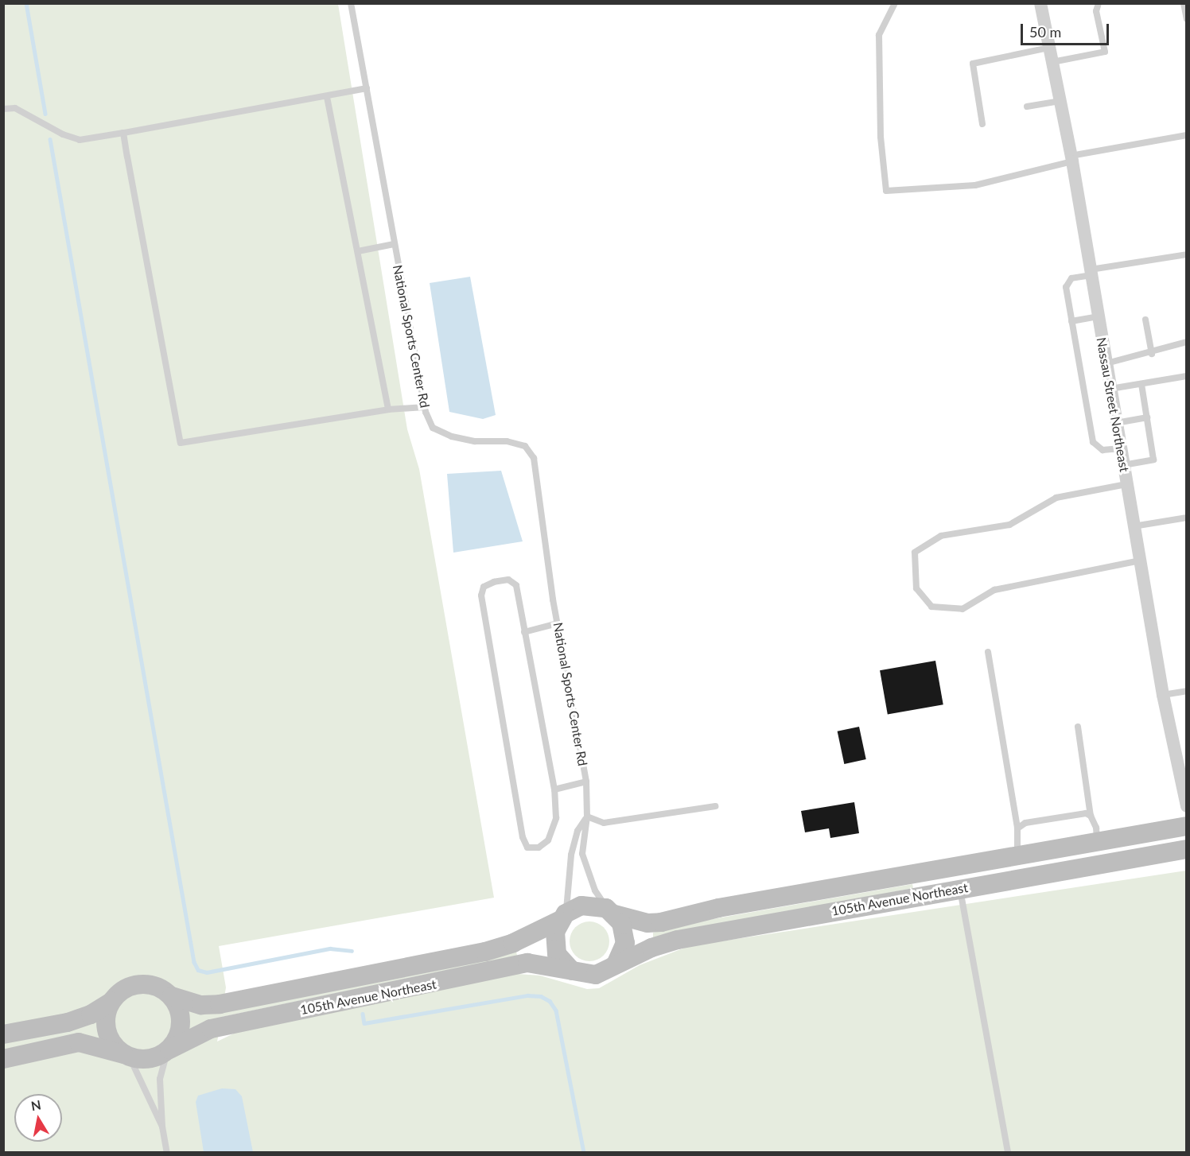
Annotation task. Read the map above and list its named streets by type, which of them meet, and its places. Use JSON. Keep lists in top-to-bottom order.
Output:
{
  "streets": {
    "street": ["Nassau Street Northeast", "105th Avenue Northeast"],
    "lane": ["National Sports Center Rd"]
  },
  "crossings": [
    ["National Sports Center Rd", "105th Avenue Northeast"]
  ],
  "scale_bar": "50 m",
  "north": "top"
}
